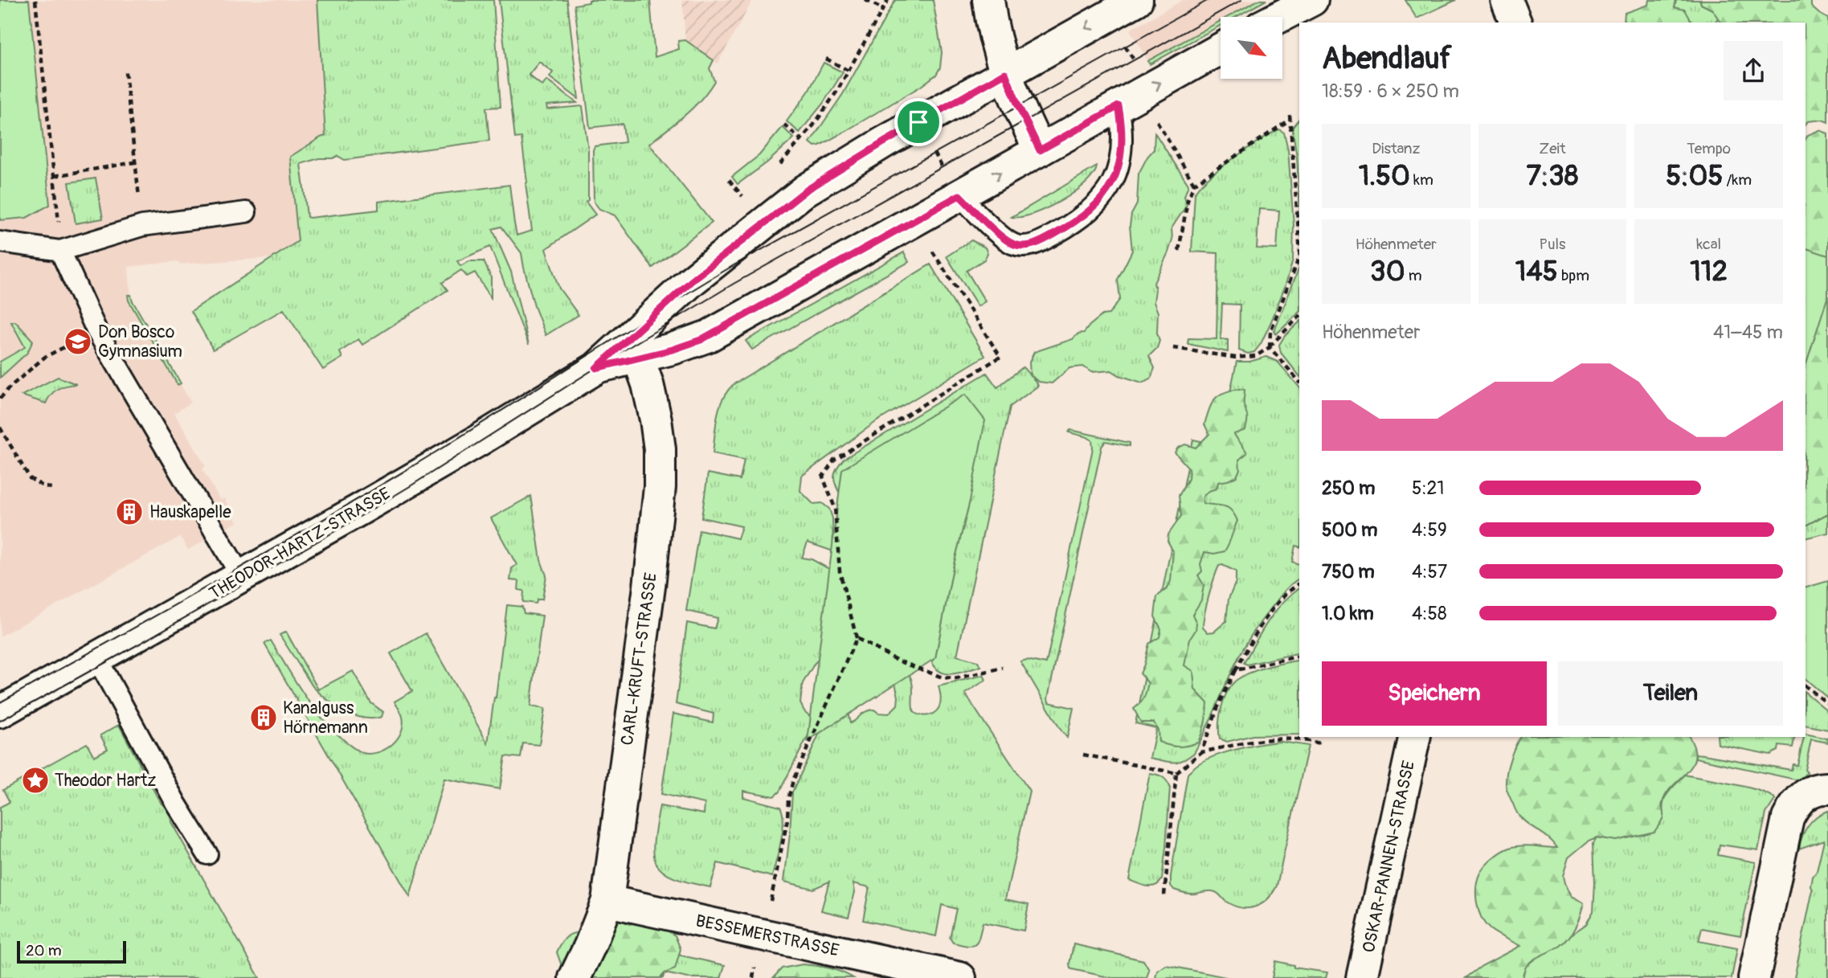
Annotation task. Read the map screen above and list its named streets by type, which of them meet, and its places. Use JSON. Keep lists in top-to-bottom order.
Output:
{
  "streets": {
    "main road": [
      "THEODOR-HARTZ-STRASSE",
      "CARL-KRUFT-STRASSE",
      "OSKAR-PANNEN-STRASSE",
      "BESSEMERSTRASSE"
    ]
  },
  "crossings": [
    ["THEODOR-HARTZ-STRASSE", "CARL-KRUFT-STRASSE"],
    ["CARL-KRUFT-STRASSE", "BESSEMERSTRASSE"]
  ],
  "places": {
    "school or university": ["Don Bosco Gymnasium"],
    "building": ["Hauskapelle", "Kanalguss Hörnemann"],
    "place": ["Theodor Hartz"]
  },
  "scale_bar": "20 m",
  "north": "bottom right",
  "page": {
    "heading": ["Abendlauf", "18:59 · 6 × 250 m"],
    "stats": [
      ["Distanz", "1.50 km"],
      ["Zeit", "7:38"],
      ["Tempo", "5:05 /km"],
      ["Höhenmeter", "30 m"],
      ["Puls", "145 bpm"],
      ["kcal", "112"]
    ],
    "chart": ["Höhenmeter", "41–45 m"],
    "list": [
      {
        "name": "250 m",
        "note": "5:21"
      },
      {
        "name": "500 m",
        "note": "4:59"
      },
      {
        "name": "750 m",
        "note": "4:57"
      },
      {
        "name": "1.0 km",
        "note": "4:58"
      }
    ],
    "buttons": ["Speichern", "Teilen"],
    "scale": "20 m"
  }
}
